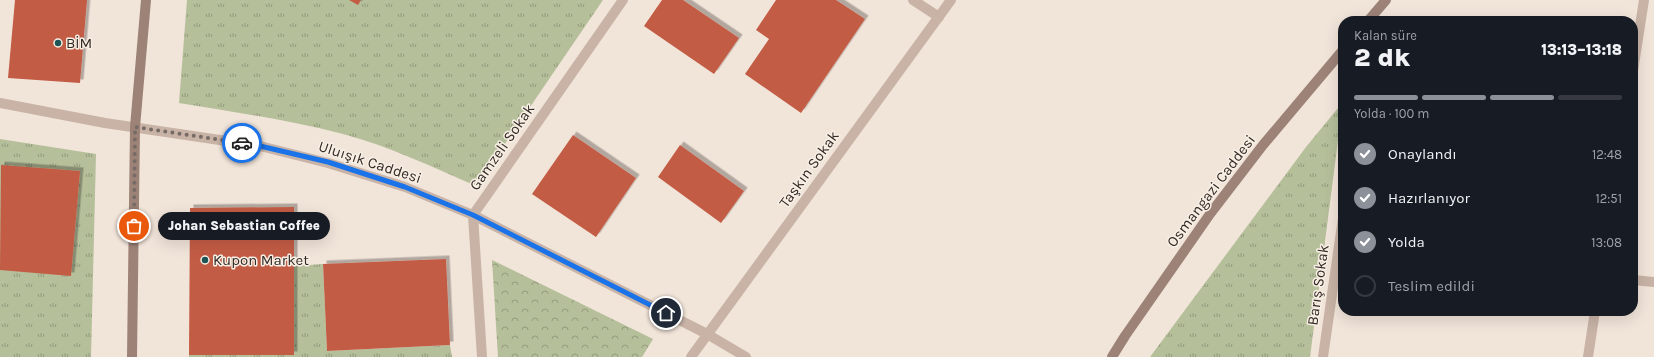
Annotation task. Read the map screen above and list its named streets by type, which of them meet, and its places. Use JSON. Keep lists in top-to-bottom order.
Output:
{
  "streets": {
    "street": [
      "Gamzeli Sokak",
      "Uluışık Caddesi",
      "Taşkın Sokak",
      "Osmangazi Caddesi",
      "Barış Sokak"
    ]
  },
  "crossings": [
    ["Gamzeli Sokak", "Uluışık Caddesi"],
    ["Uluışık Caddesi", "Taşkın Sokak"]
  ],
  "places": ["BİM", "Johan Sebastian Coffee", "Kupon Market"],
  "page": {
    "heading": ["2 dk", "Kalan süre", "13:13–13:18"],
    "bar": "Yolda · 100 m",
    "list": [
      ["Onaylandı", "12:48"],
      ["Hazırlanıyor", "12:51"],
      ["Yolda", "13:08"],
      "Teslim edildi"
    ],
    "bubble": "Johan Sebastian Coffee"
  }
}
